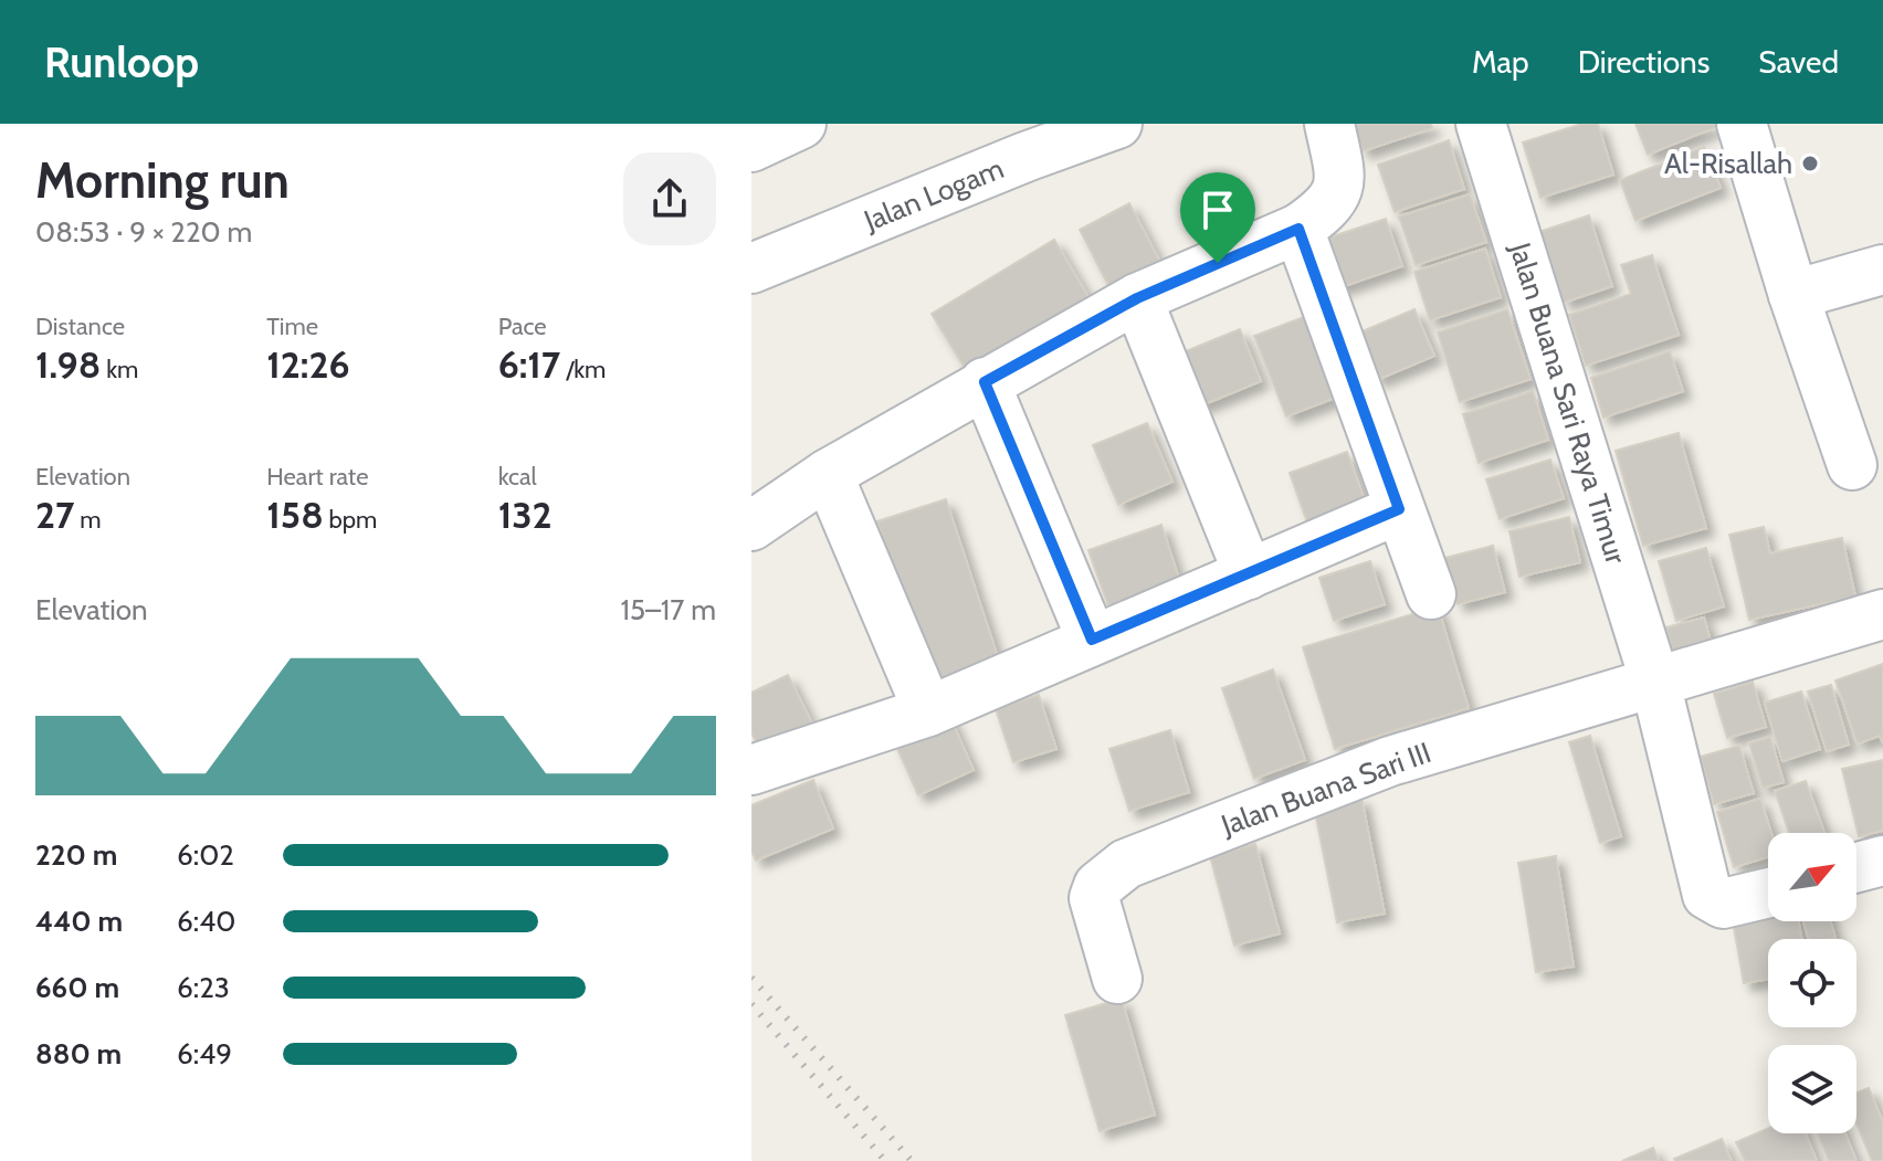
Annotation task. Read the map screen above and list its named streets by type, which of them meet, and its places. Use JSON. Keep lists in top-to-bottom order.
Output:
{
  "streets": {
    "street": ["Jalan Logam", "Jalan Buana Sari Raya Timur", "Jalan Buana Sari III"]
  },
  "crossings": [
    ["Jalan Buana Sari Raya Timur", "Jalan Buana Sari III"]
  ],
  "places": ["Al-Risallah"],
  "north": "top right",
  "page": {
    "header": "Runloop",
    "nav": ["Map", "Directions", "Saved"],
    "heading": ["Morning run", "08:53 · 9 × 220 m"],
    "stats": [
      ["Distance", "1.98 km"],
      ["Time", "12:26"],
      ["Pace", "6:17 /km"],
      ["Elevation", "27 m"],
      ["Heart rate", "158 bpm"],
      ["kcal", "132"]
    ],
    "chart": ["Elevation", "15–17 m"],
    "list": [
      {
        "name": "220 m",
        "note": "6:02"
      },
      {
        "name": "440 m",
        "note": "6:40"
      },
      {
        "name": "660 m",
        "note": "6:23"
      },
      {
        "name": "880 m",
        "note": "6:49"
      }
    ]
  }
}
